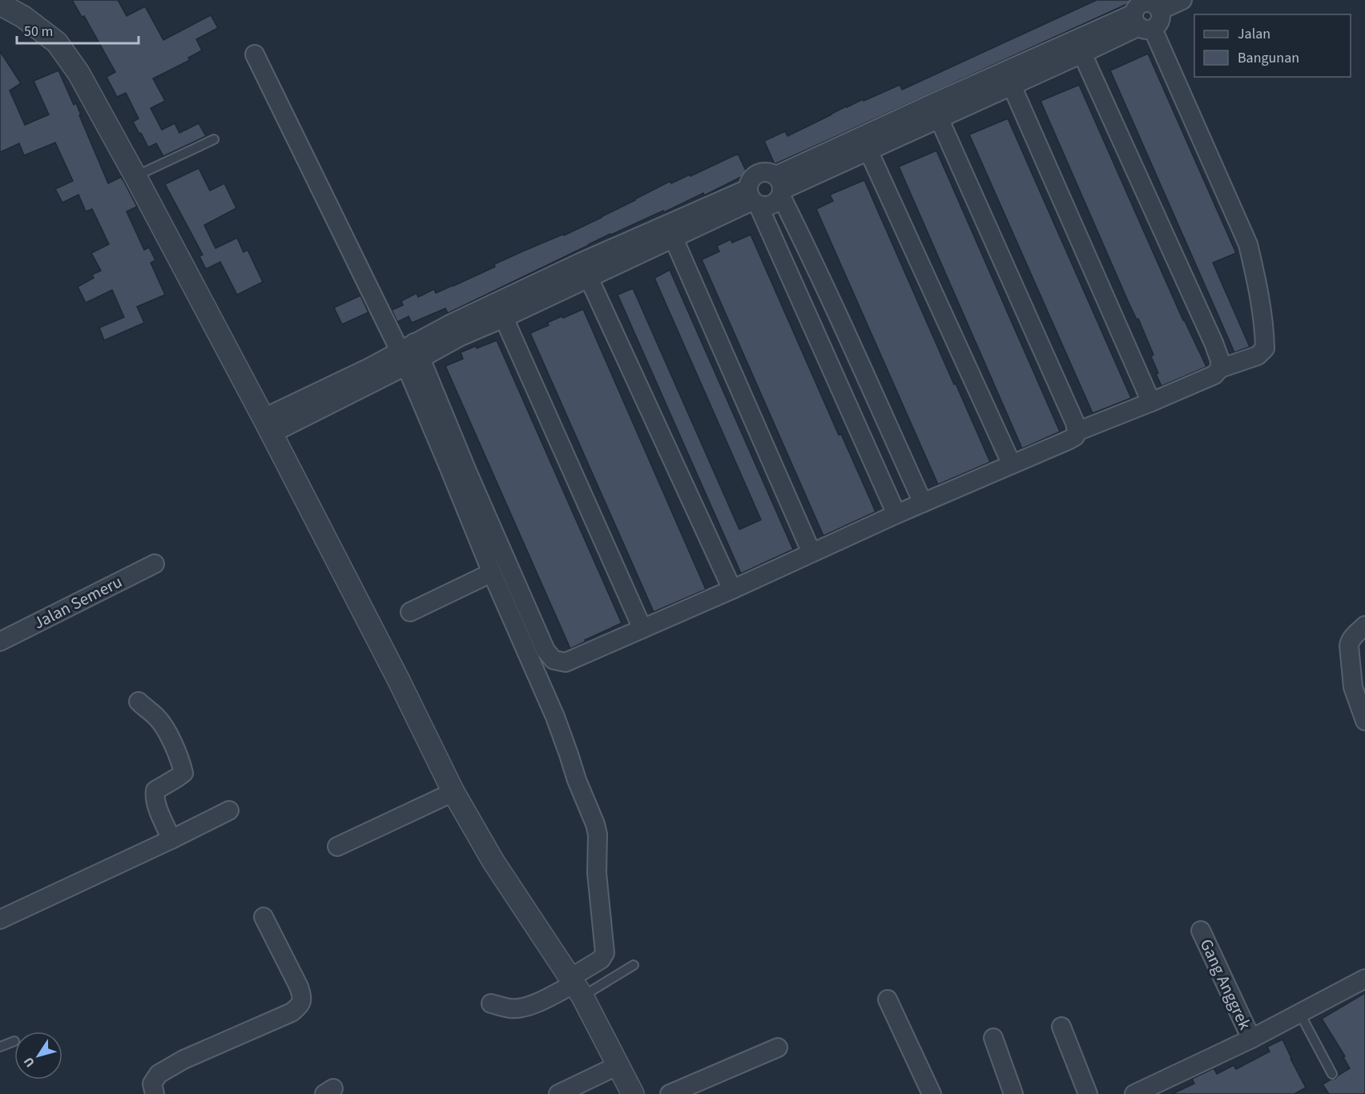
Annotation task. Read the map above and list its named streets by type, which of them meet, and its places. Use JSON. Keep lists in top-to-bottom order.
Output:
{
  "streets": {
    "street": ["Jalan Semeru", "Gang Anggrek"]
  },
  "legend": ["Jalan", "Bangunan"],
  "scale_bar": "50 m",
  "north": "bottom left"
}
